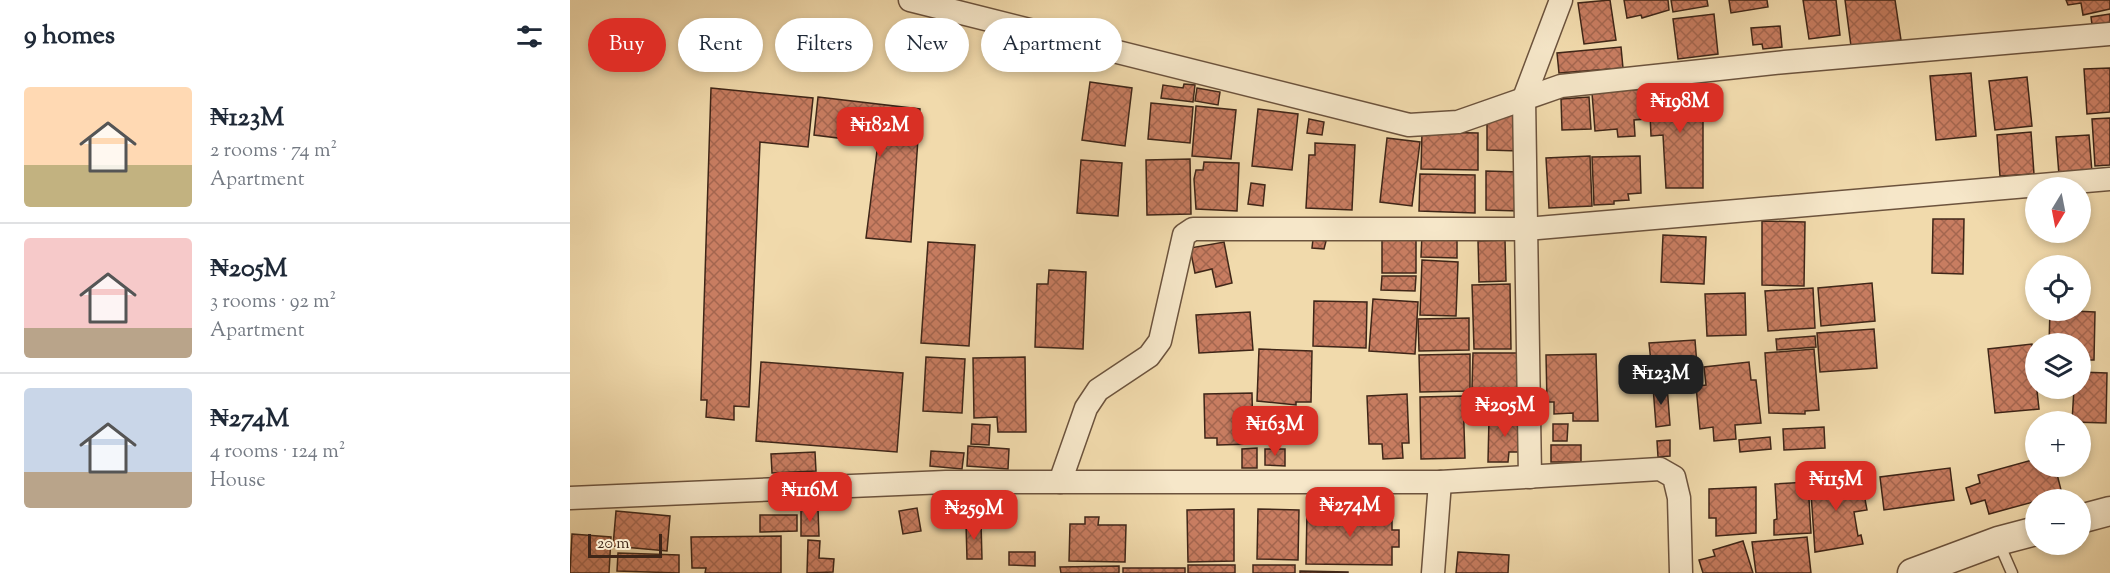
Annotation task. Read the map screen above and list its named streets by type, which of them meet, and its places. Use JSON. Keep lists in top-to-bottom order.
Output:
{
  "scale_bar": "20 m",
  "north": "bottom",
  "page": {
    "heading": "9 homes",
    "chip": [
      "Buy",
      "Rent",
      "Filters",
      "New",
      "Apartment"
    ],
    "list": [
      {
        "name": "₦123M",
        "note": "2 rooms · 74 m² · Apartment"
      },
      {
        "name": "₦205M",
        "note": "3 rooms · 92 m² · Apartment"
      },
      {
        "name": "₦274M",
        "note": "4 rooms · 124 m² · House"
      }
    ],
    "price": [
      "₦198M",
      "₦182M",
      "₦123M",
      "₦205M",
      "₦163M",
      "₦115M",
      "₦116M",
      "₦274M",
      "₦259M"
    ],
    "map_buttons": ["+", "−"],
    "scale": "20 m"
  }
}
